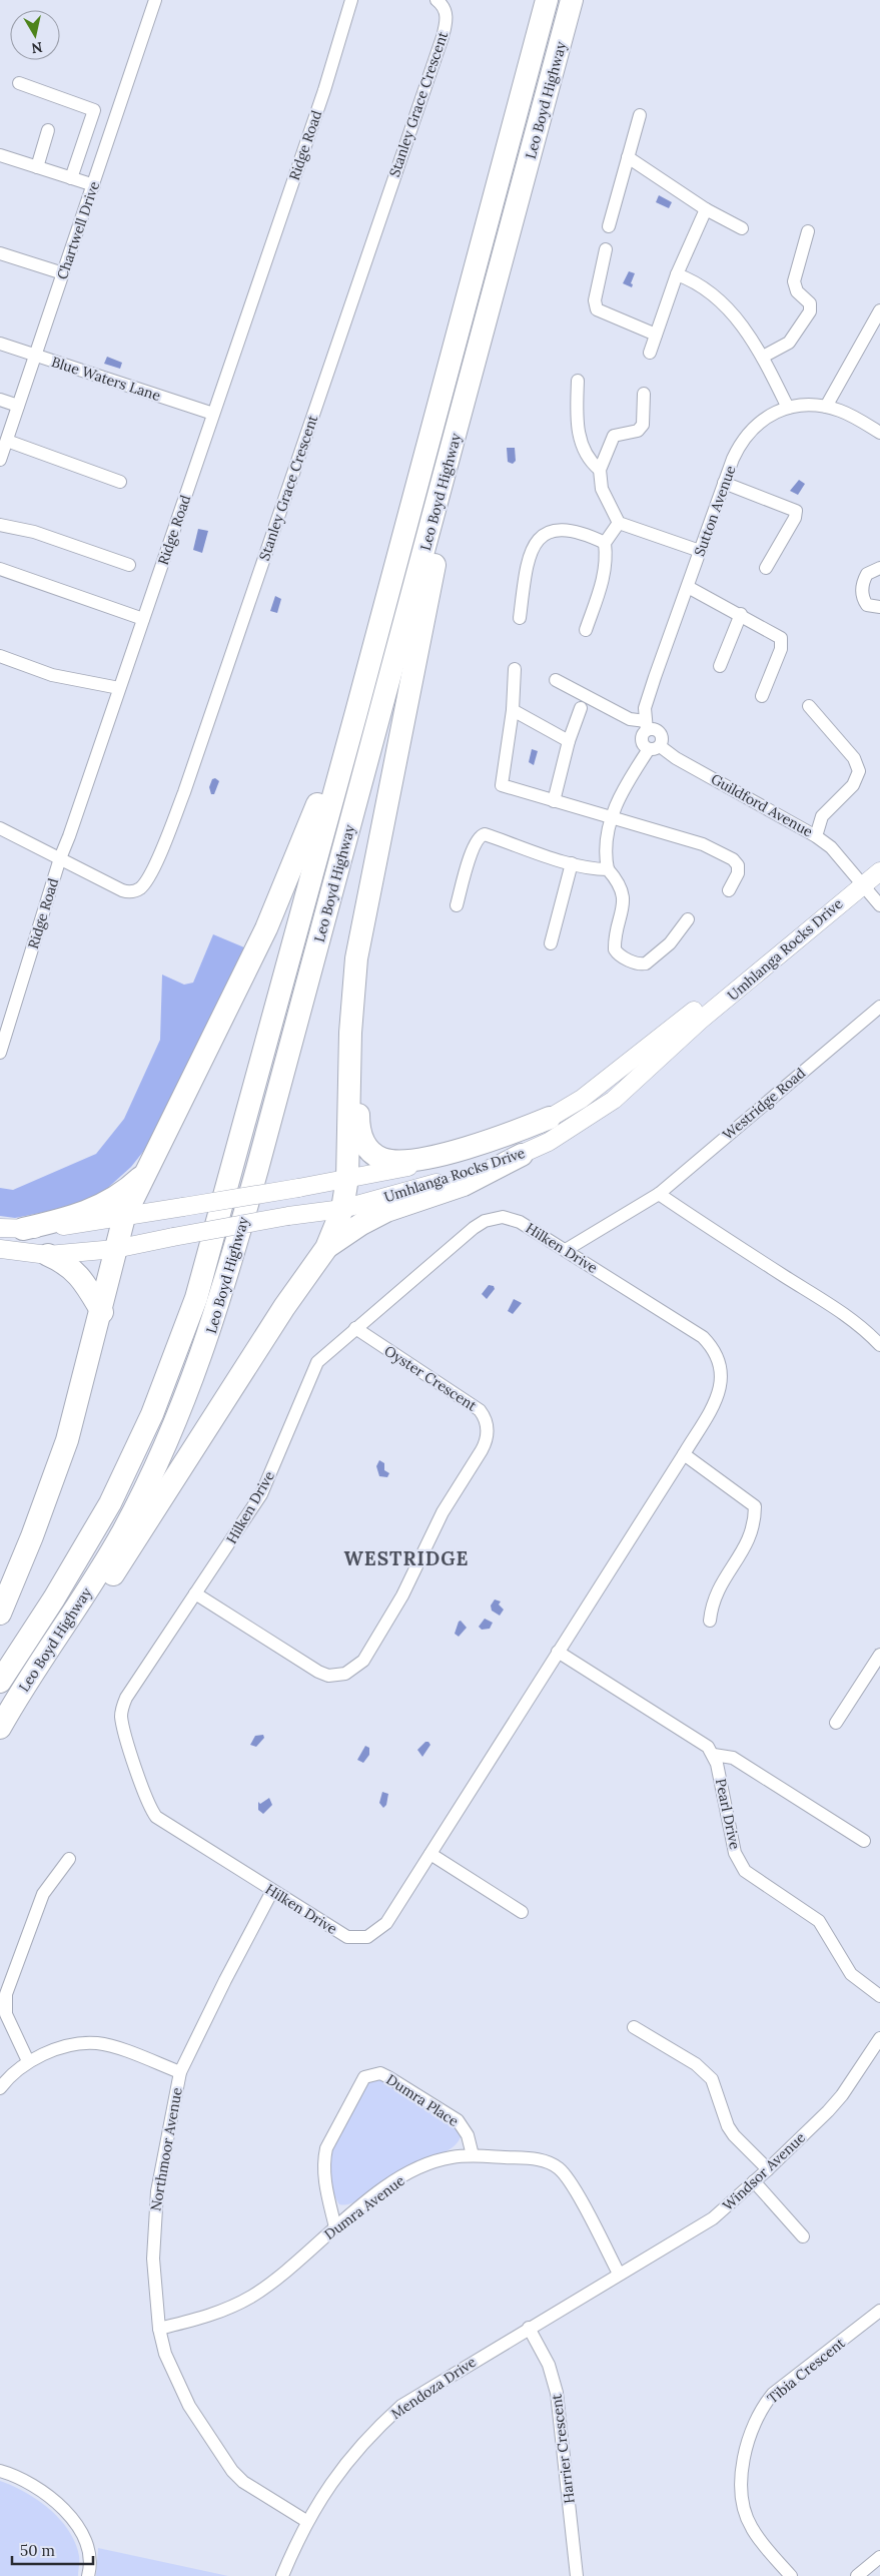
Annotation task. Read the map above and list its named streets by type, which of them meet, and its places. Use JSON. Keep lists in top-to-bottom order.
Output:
{
  "streets": {
    "highway": ["Leo Boyd Highway"],
    "main road": ["Umhlanga Rocks Drive"],
    "street": [
      "Stanley Grace Crescent",
      "Ridge Road",
      "Chartwell Drive",
      "Blue Waters Lane",
      "Sutton Avenue",
      "Guildford Avenue",
      "Westridge Road",
      "Hilken Drive",
      "Oyster Crescent",
      "Pearl Drive",
      "Dumra Place",
      "Northmoor Avenue",
      "Windsor Avenue",
      "Dumra Avenue",
      "Tibia Crescent",
      "Mendoza Drive",
      "Harrier Crescent"
    ]
  },
  "crossings": [
    ["Stanley Grace Crescent", "Ridge Road"],
    ["Ridge Road", "Blue Waters Lane"],
    ["Chartwell Drive", "Blue Waters Lane"],
    ["Sutton Avenue", "Guildford Avenue"],
    ["Guildford Avenue", "Umhlanga Rocks Drive"],
    ["Westridge Road", "Hilken Drive"],
    ["Hilken Drive", "Oyster Crescent"],
    ["Hilken Drive", "Northmoor Avenue"],
    ["Dumra Place", "Dumra Avenue"],
    ["Northmoor Avenue", "Dumra Avenue"],
    ["Northmoor Avenue", "Mendoza Drive"],
    ["Windsor Avenue", "Dumra Avenue"],
    ["Windsor Avenue", "Mendoza Drive"],
    ["Dumra Avenue", "Mendoza Drive"],
    ["Mendoza Drive", "Harrier Crescent"]
  ],
  "districts": ["WESTRIDGE"],
  "scale_bar": "50 m",
  "north": "bottom"
}
